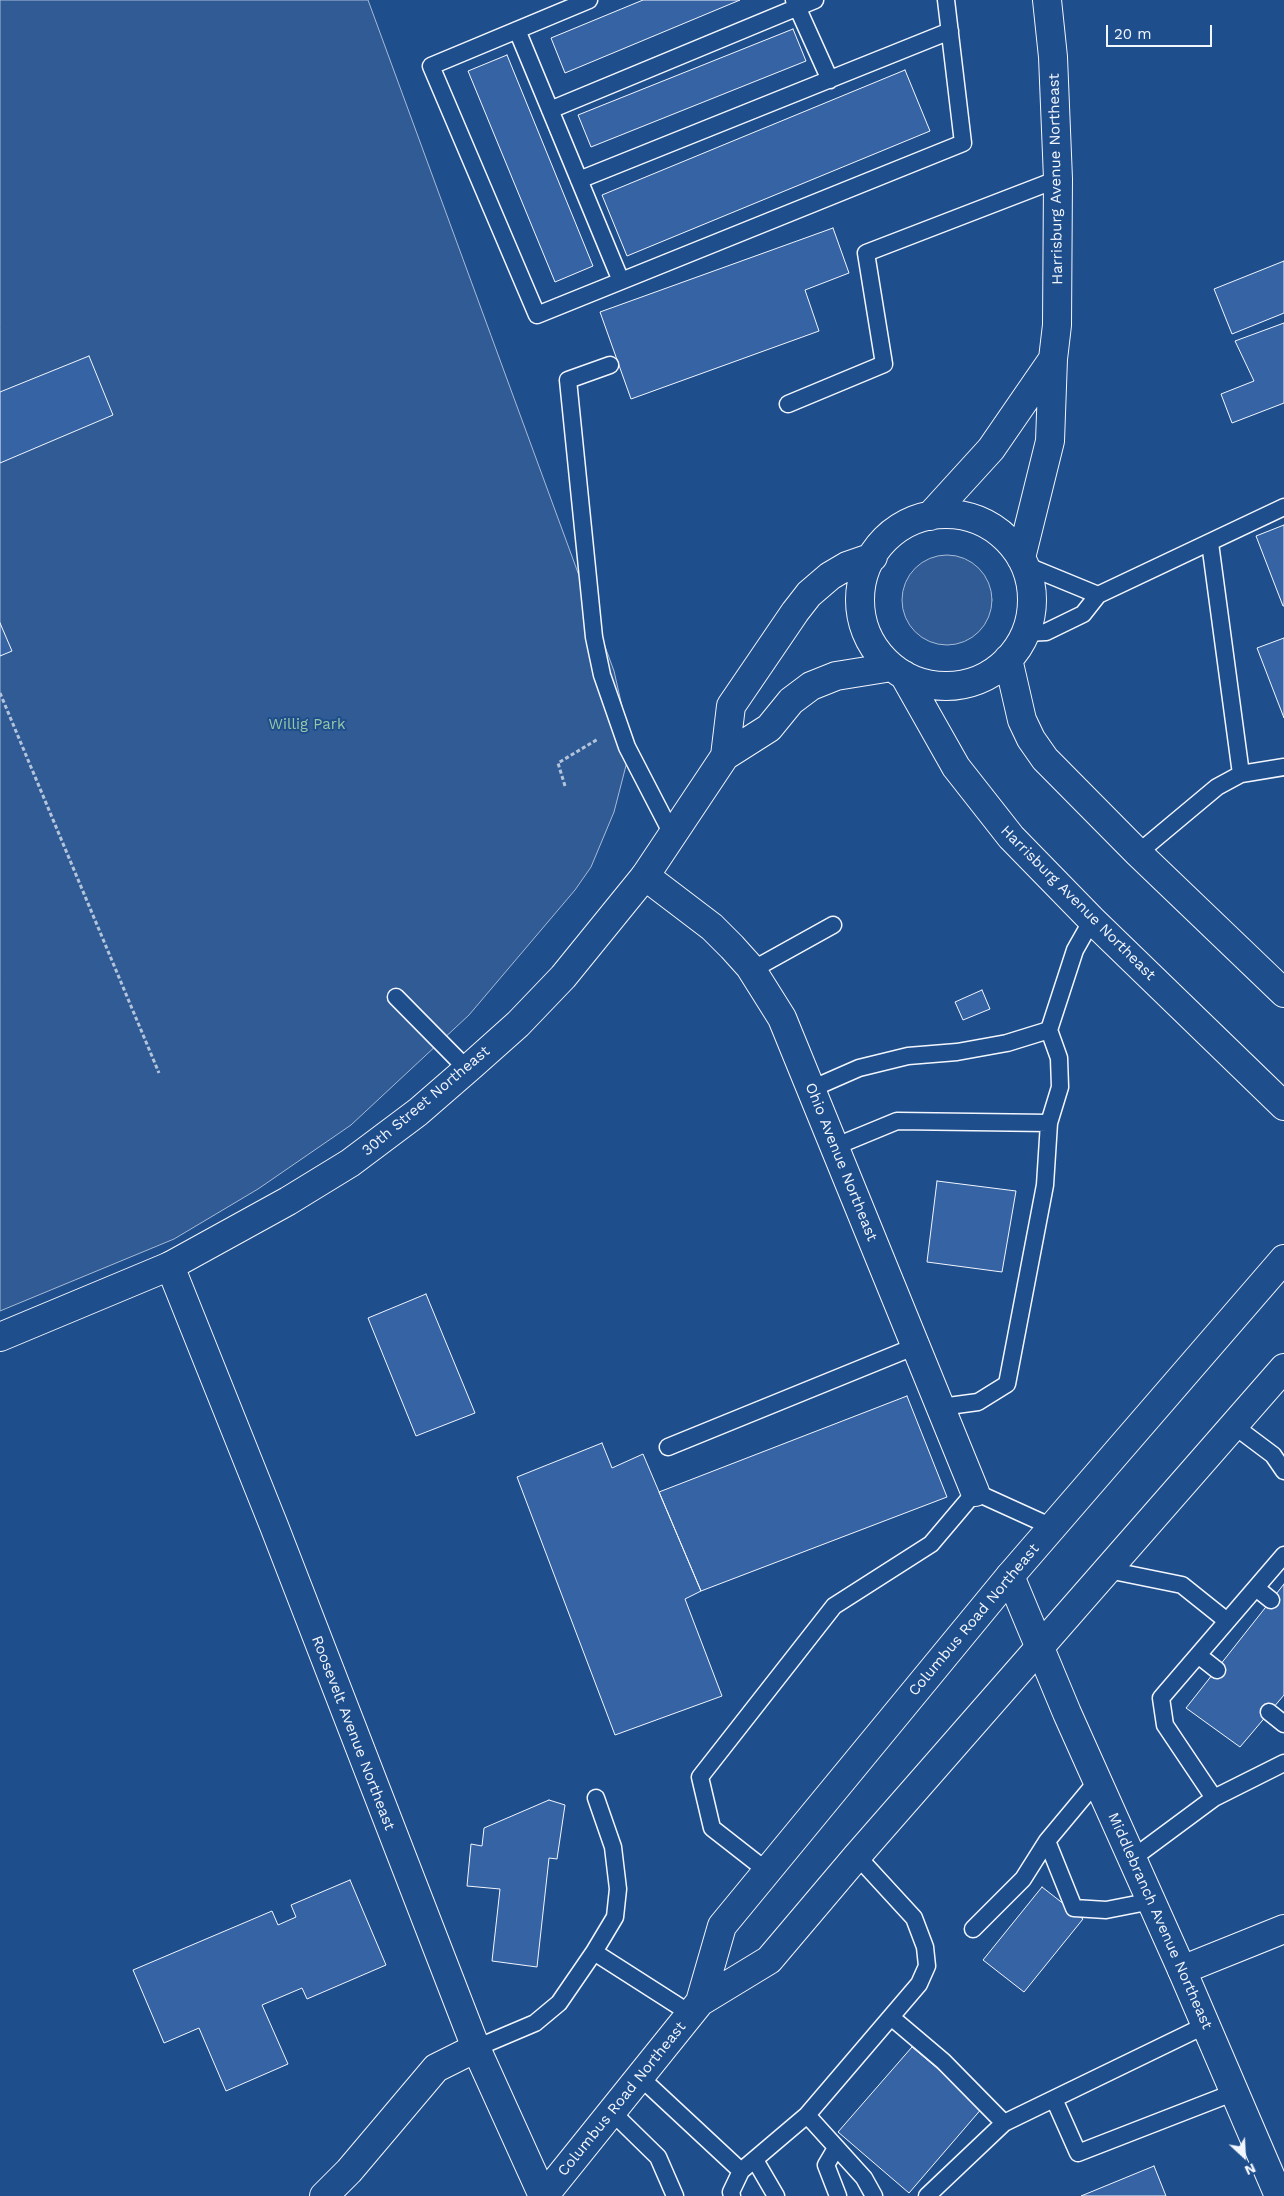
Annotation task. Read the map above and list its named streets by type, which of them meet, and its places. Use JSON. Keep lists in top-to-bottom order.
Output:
{
  "streets": {
    "main road": [
      "Harrisburg Avenue Northeast",
      "30th Street Northeast",
      "Ohio Avenue Northeast",
      "Columbus Road Northeast",
      "Roosevelt Avenue Northeast",
      "Middlebranch Avenue Northeast"
    ]
  },
  "crossings": [
    ["Harrisburg Avenue Northeast", "30th Street Northeast"],
    ["30th Street Northeast", "Ohio Avenue Northeast"],
    ["30th Street Northeast", "Roosevelt Avenue Northeast"],
    ["Columbus Road Northeast", "Roosevelt Avenue Northeast"],
    ["Columbus Road Northeast", "Middlebranch Avenue Northeast"]
  ],
  "parks": ["Willig Park"],
  "scale_bar": "20 m",
  "north": "bottom right"
}
